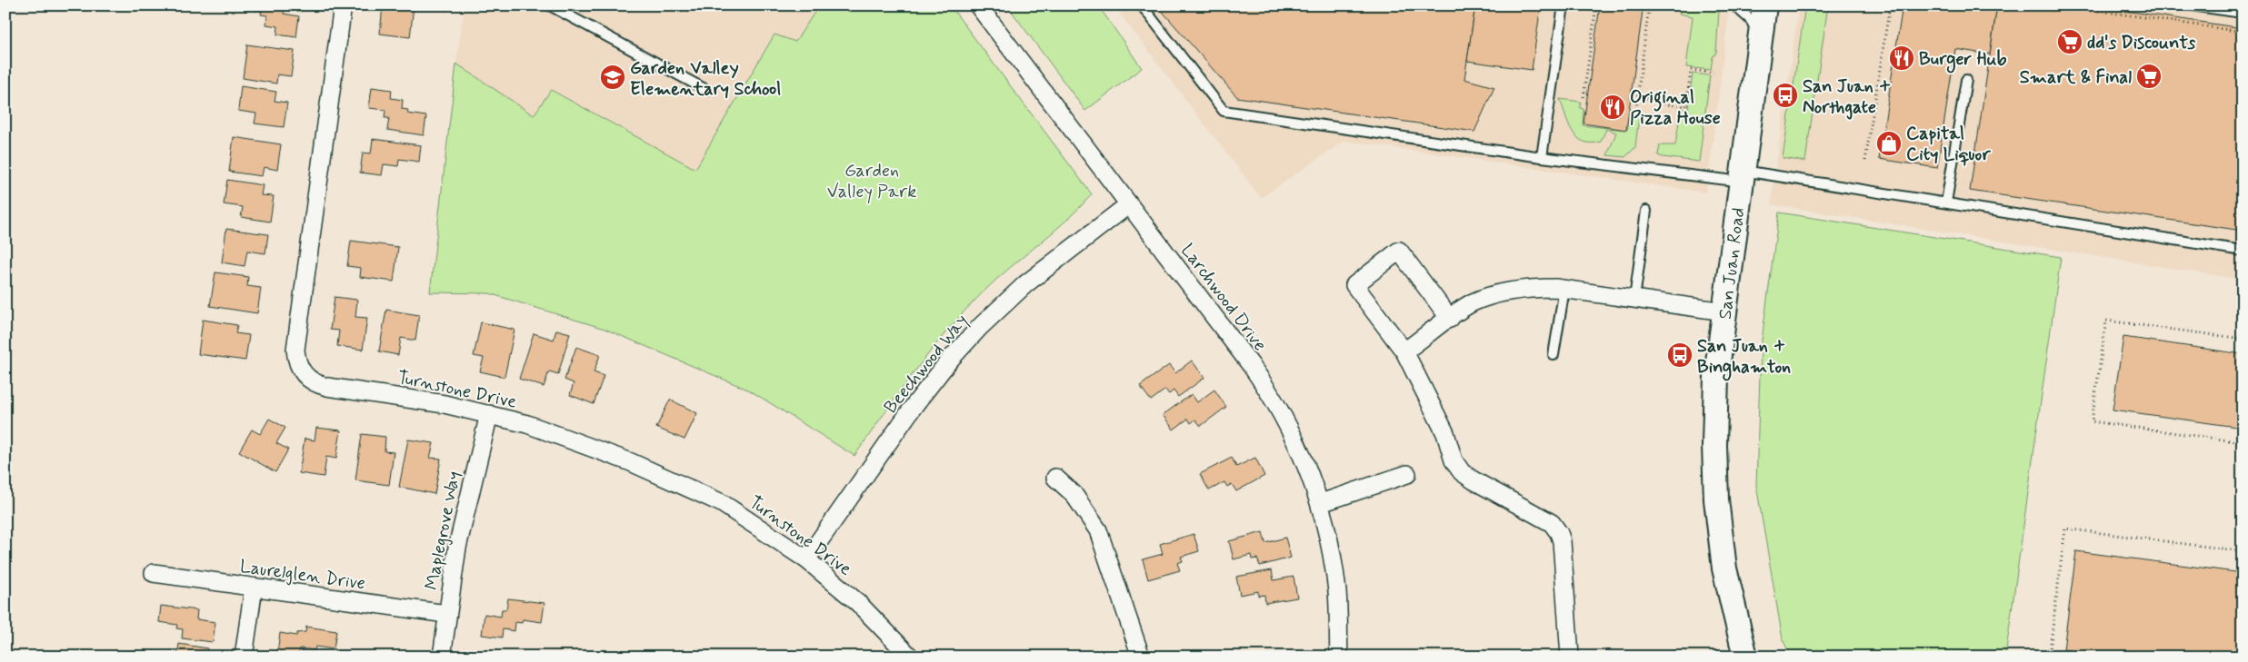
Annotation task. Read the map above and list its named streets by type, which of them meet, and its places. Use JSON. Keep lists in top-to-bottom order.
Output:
{
  "streets": {
    "main road": ["San Juan Road"],
    "street": [
      "Larchwood Drive",
      "Beechwood Way",
      "Turnstone Drive",
      "Maplegrove Way",
      "Laurelglen Drive"
    ]
  },
  "crossings": [
    ["Larchwood Drive", "Beechwood Way"],
    ["Beechwood Way", "Turnstone Drive"],
    ["Turnstone Drive", "Maplegrove Way"],
    ["Maplegrove Way", "Laurelglen Drive"]
  ],
  "parks": ["Garden Valley Park"],
  "places": {
    "supermarket": ["dd's Discounts", "Smart & Final"],
    "restaurant": ["Burger Hub", "Original Pizza House"],
    "school or university": ["Garden Valley Elementary School"],
    "bus stop": ["San Juan + Northgate", "San Juan + Binghamton"],
    "shop": ["Capital City Liquor"]
  }
}
